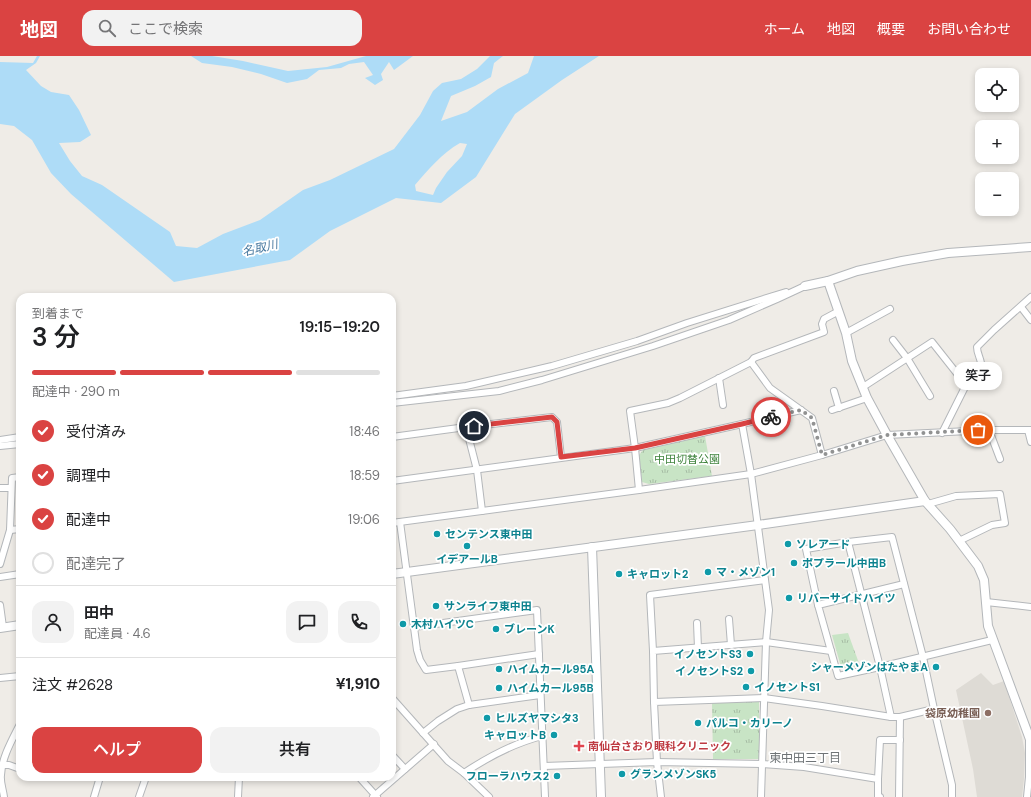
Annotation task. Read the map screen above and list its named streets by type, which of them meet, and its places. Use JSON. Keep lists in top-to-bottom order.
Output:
{
  "districts": ["東中田三丁目"],
  "water": ["名取川"],
  "parks": ["中田切替公園"],
  "places": {
    "other": [
      "笑子",
      "センテンス東中田",
      "ソレアード",
      "イデアールB",
      "ポプラール中田B",
      "マ・メゾン1",
      "キャロット2",
      "リバーサイドハイツ",
      "サンライフ東中田",
      "木村ハイツC",
      "ブレーンK",
      "イノセントS3",
      "シャーメゾンはたやまA",
      "ハイムカール95A",
      "イノセントS2",
      "イノセントS1",
      "ハイムカール95B",
      "袋原幼稚園",
      "ヒルズヤマシタ3",
      "パルコ・カリーノ",
      "キャロットB",
      "グランメゾンSK5",
      "フローラハウス2"
    ],
    "health": ["南仙台さおり眼科クリニック"]
  },
  "page": {
    "header": "地図",
    "search": "ここで検索",
    "nav": [
      "ホーム",
      "地図",
      "概要",
      "お問い合わせ"
    ],
    "map_buttons": ["+", "−"],
    "heading": ["3 分", "到着まで", "19:15–19:20"],
    "panel": [
      "田中",
      "配達員 · 4.6",
      "注文 #2628",
      "¥1,910"
    ],
    "bar": "配達中 · 290 m",
    "bubble": "笑子",
    "list": [
      ["受付済み", "18:46"],
      ["調理中", "18:59"],
      ["配達中", "19:06"],
      "配達完了"
    ],
    "buttons": ["ヘルプ", "共有"]
  }
}
